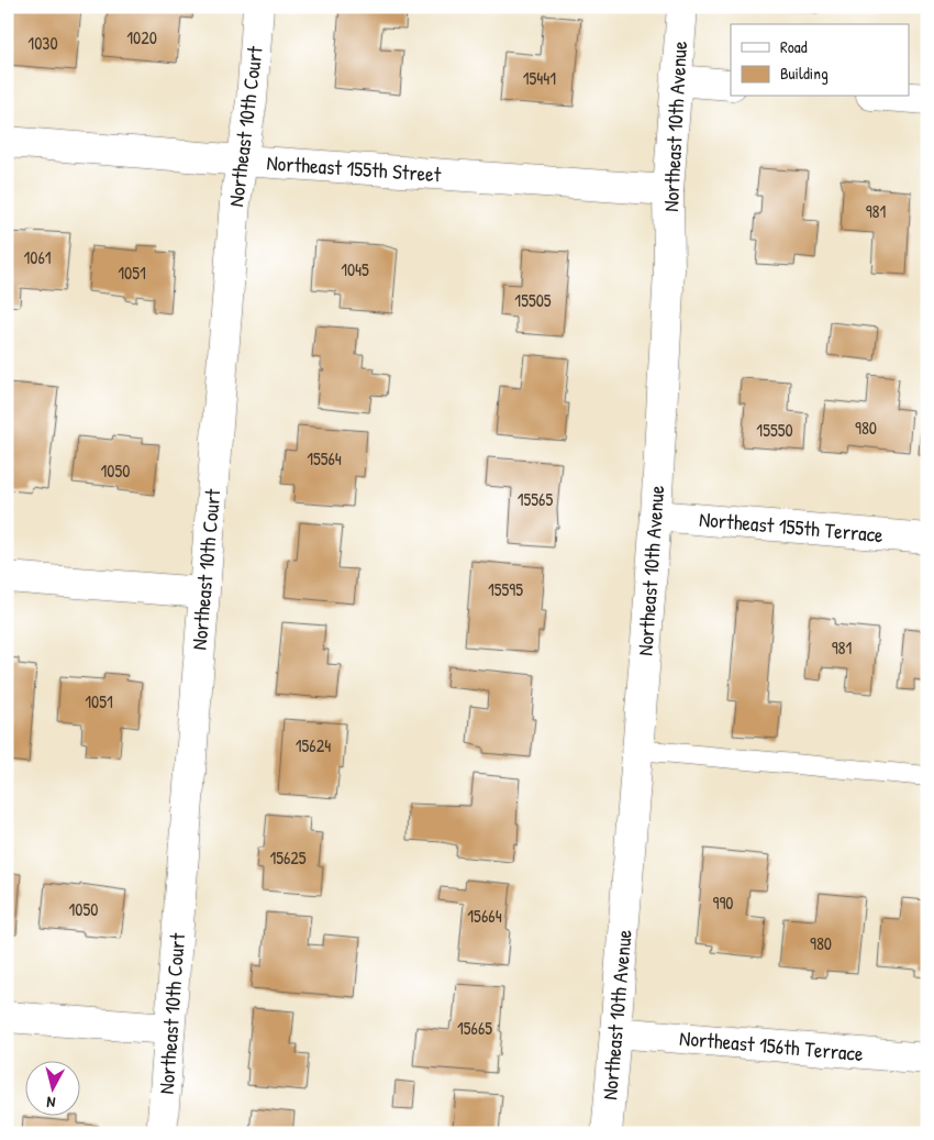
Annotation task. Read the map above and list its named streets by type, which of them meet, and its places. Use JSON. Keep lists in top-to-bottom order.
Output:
{
  "streets": {
    "street": [
      "Northeast 10th Court",
      "Northeast 10th Avenue",
      "Northeast 155th Street",
      "Northeast 155th Terrace",
      "Northeast 156th Terrace"
    ]
  },
  "crossings": [
    ["Northeast 10th Court", "Northeast 155th Street"],
    ["Northeast 10th Avenue", "Northeast 155th Street"],
    ["Northeast 10th Avenue", "Northeast 155th Terrace"],
    ["Northeast 10th Avenue", "Northeast 156th Terrace"]
  ],
  "house_numbers": [
    "1020",
    "1030",
    "15441",
    "981",
    "1061",
    "1045",
    "1051",
    "15505",
    "980",
    "15550",
    "15564",
    "1050",
    "15565",
    "15595",
    "981",
    "1051",
    "15624",
    "15625",
    "990",
    "1050",
    "15664",
    "980",
    "15665"
  ],
  "legend": ["Road", "Building"],
  "north": "bottom"
}
